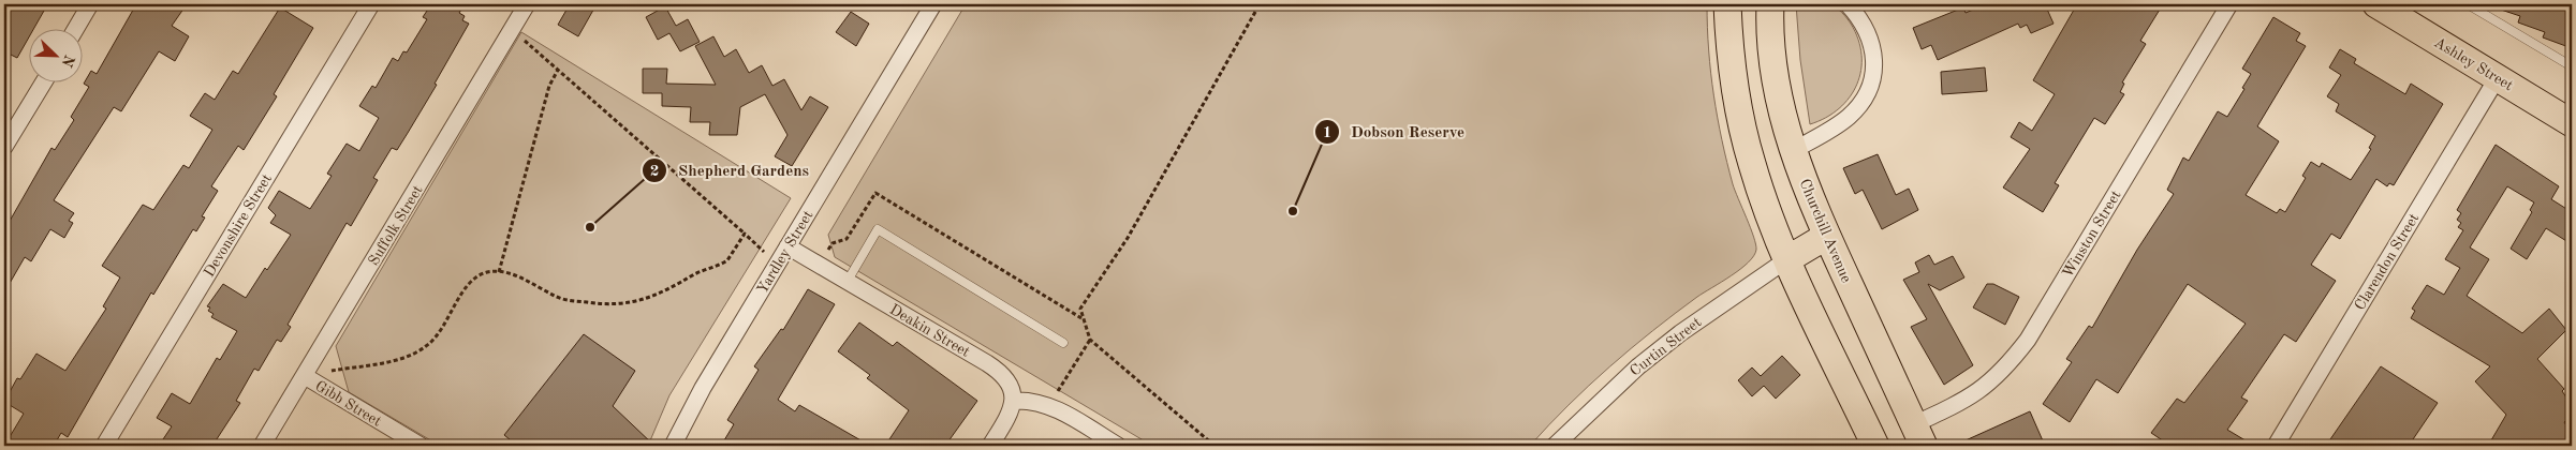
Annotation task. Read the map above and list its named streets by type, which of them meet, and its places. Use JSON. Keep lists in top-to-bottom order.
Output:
{
  "streets": {
    "main road": ["Ashley Street", "Churchill Avenue"],
    "street": [
      "Devonshire Street",
      "Suffolk Street",
      "Winston Street",
      "Yardley Street",
      "Clarendon Street",
      "Deakin Street",
      "Curtin Street",
      "Gibb Street"
    ]
  },
  "crossings": [
    ["Ashley Street", "Clarendon Street"],
    ["Suffolk Street", "Gibb Street"],
    ["Churchill Avenue", "Winston Street"],
    ["Yardley Street", "Deakin Street"]
  ],
  "places": ["Dobson Reserve", "Shepherd Gardens"],
  "north": "bottom right"
}
